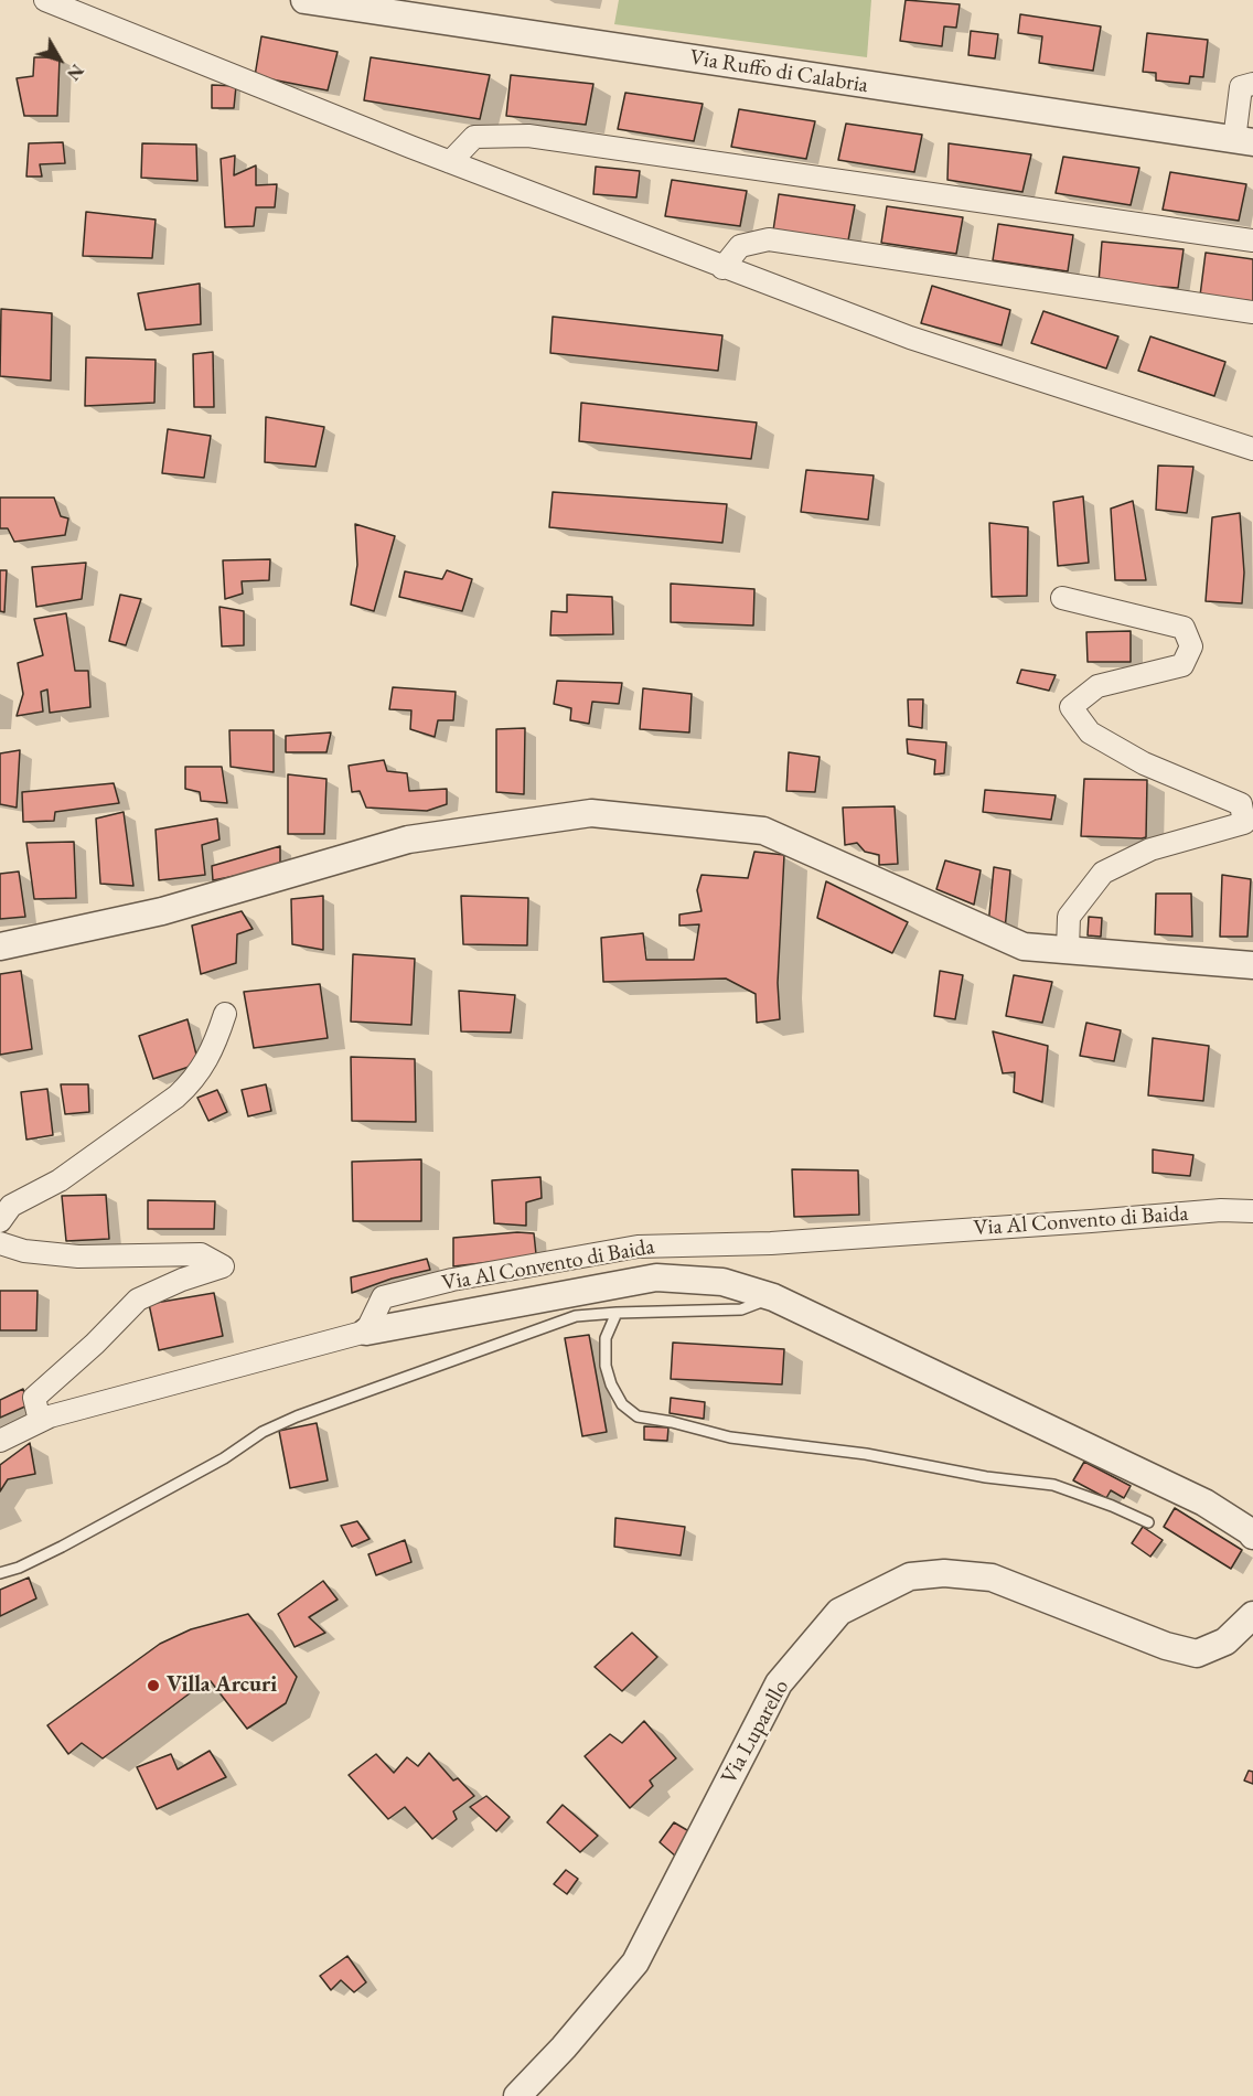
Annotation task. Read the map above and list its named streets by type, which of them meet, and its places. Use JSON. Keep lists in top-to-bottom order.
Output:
{
  "streets": {
    "street": ["Via Ruffo di Calabria", "Via Al Convento di Baida", "Via Luparello"]
  },
  "places": ["Villa Arcuri"],
  "north": "bottom right"
}
